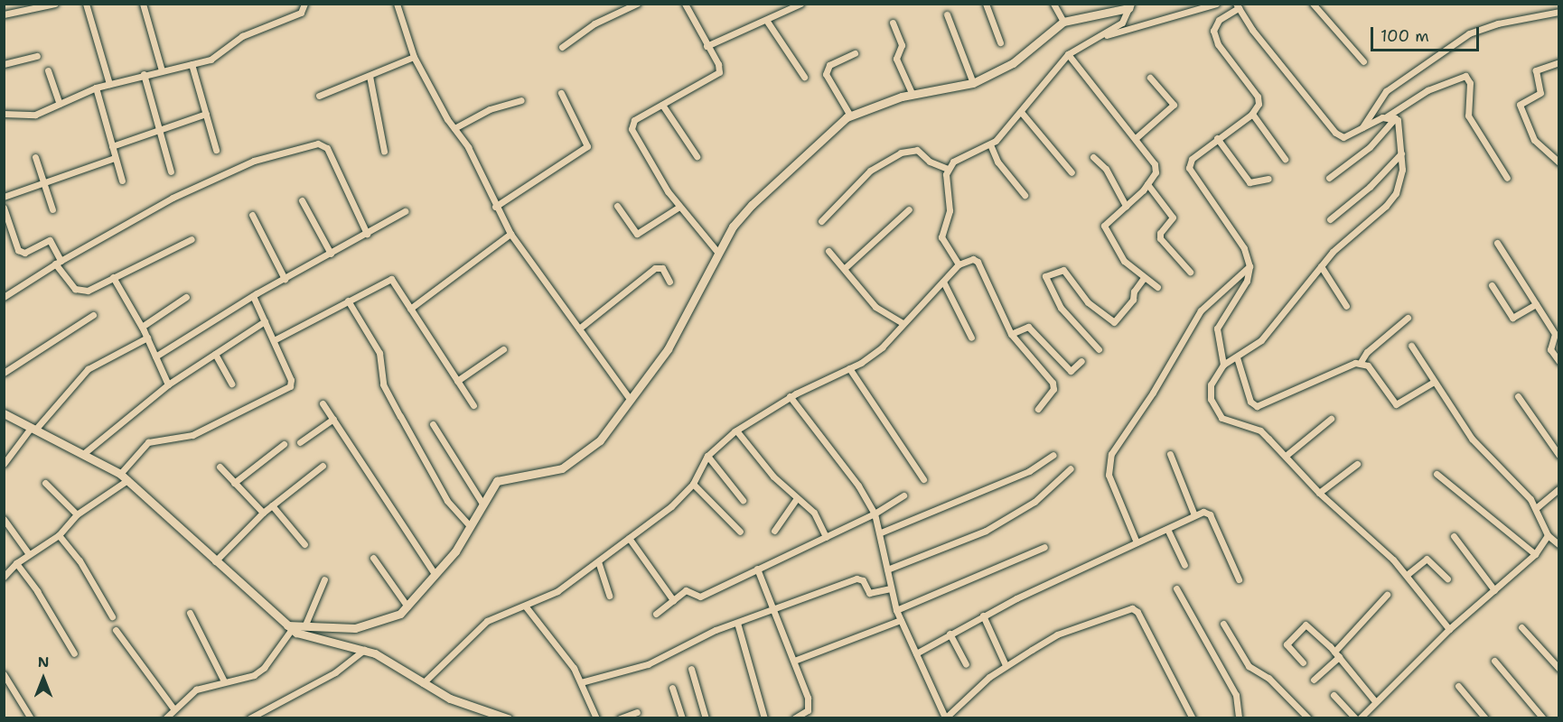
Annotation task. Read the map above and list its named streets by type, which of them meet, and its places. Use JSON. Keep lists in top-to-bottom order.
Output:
{
  "scale_bar": "100 m",
  "north": "top"
}
